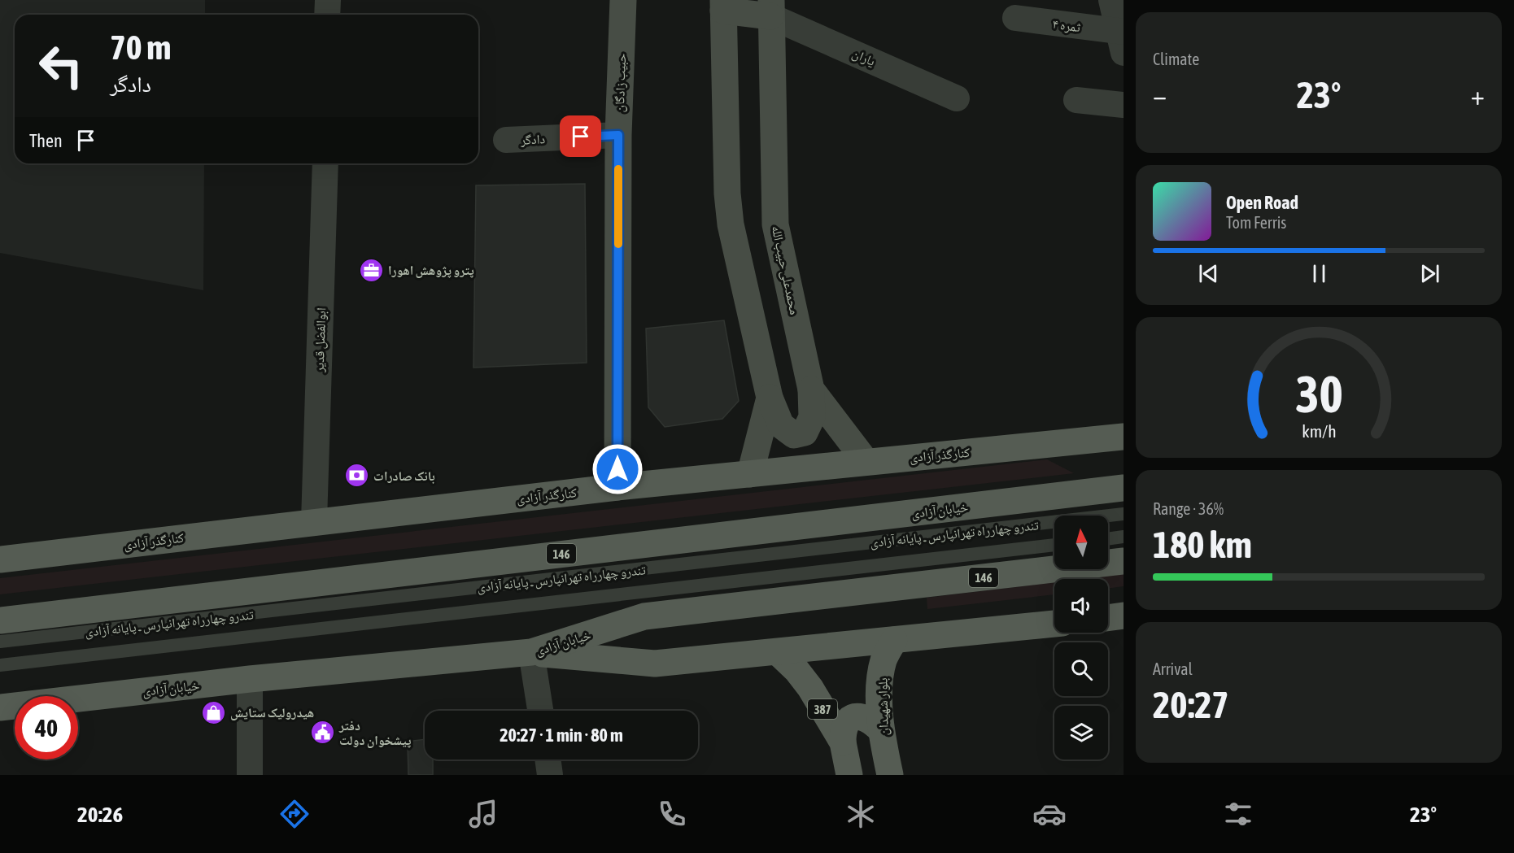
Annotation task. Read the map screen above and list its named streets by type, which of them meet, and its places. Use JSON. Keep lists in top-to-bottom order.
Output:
{
  "streets": {
    "main road": [
      "حبیب زادگان",
      "محمدعلی حبیب الله",
      "کنارگذر آزادی",
      "خیابان آزادی",
      "146",
      "بلوار شهیدان",
      "387"
    ],
    "street": [
      "ثمره ۴",
      "یاران",
      "دادگر",
      "ابوالفضل قدیر"
    ],
    "lane": ["تندرو چهارراه تهرانپارس ـ پایانه آزادی"]
  },
  "crossings": [
    ["یاران", "محمدعلی حبیب الله"],
    ["حبیب زادگان", "دادگر"],
    ["حبیب زادگان", "کنارگذر آزادی"],
    ["محمدعلی حبیب الله", "کنارگذر آزادی"],
    ["ابوالفضل قدیر", "کنارگذر آزادی"]
  ],
  "places": {
    "office": ["پترو پژوهش اهورا"],
    "bank": ["بانک صادرات"],
    "shop": ["هیدرولیک ستایش"],
    "public building": ["دفتر پیشخوان دولت"]
  },
  "north": "top",
  "page": {
    "tile": [
      "Climate",
      ["Range · 36%", "180 km"],
      ["Arrival", "20:27"]
    ],
    "turn": ["70 m", "دادگر"],
    "heat": ["−", "23°", "+"],
    "then": "Then",
    "song": ["Open Road", "Tom Ferris"],
    "limit": "40",
    "trip": "20:27 · 1 min · 80 m",
    "tabs": ["20:26", "23°"],
    "gauge": ["30", "km/h"]
  }
}
